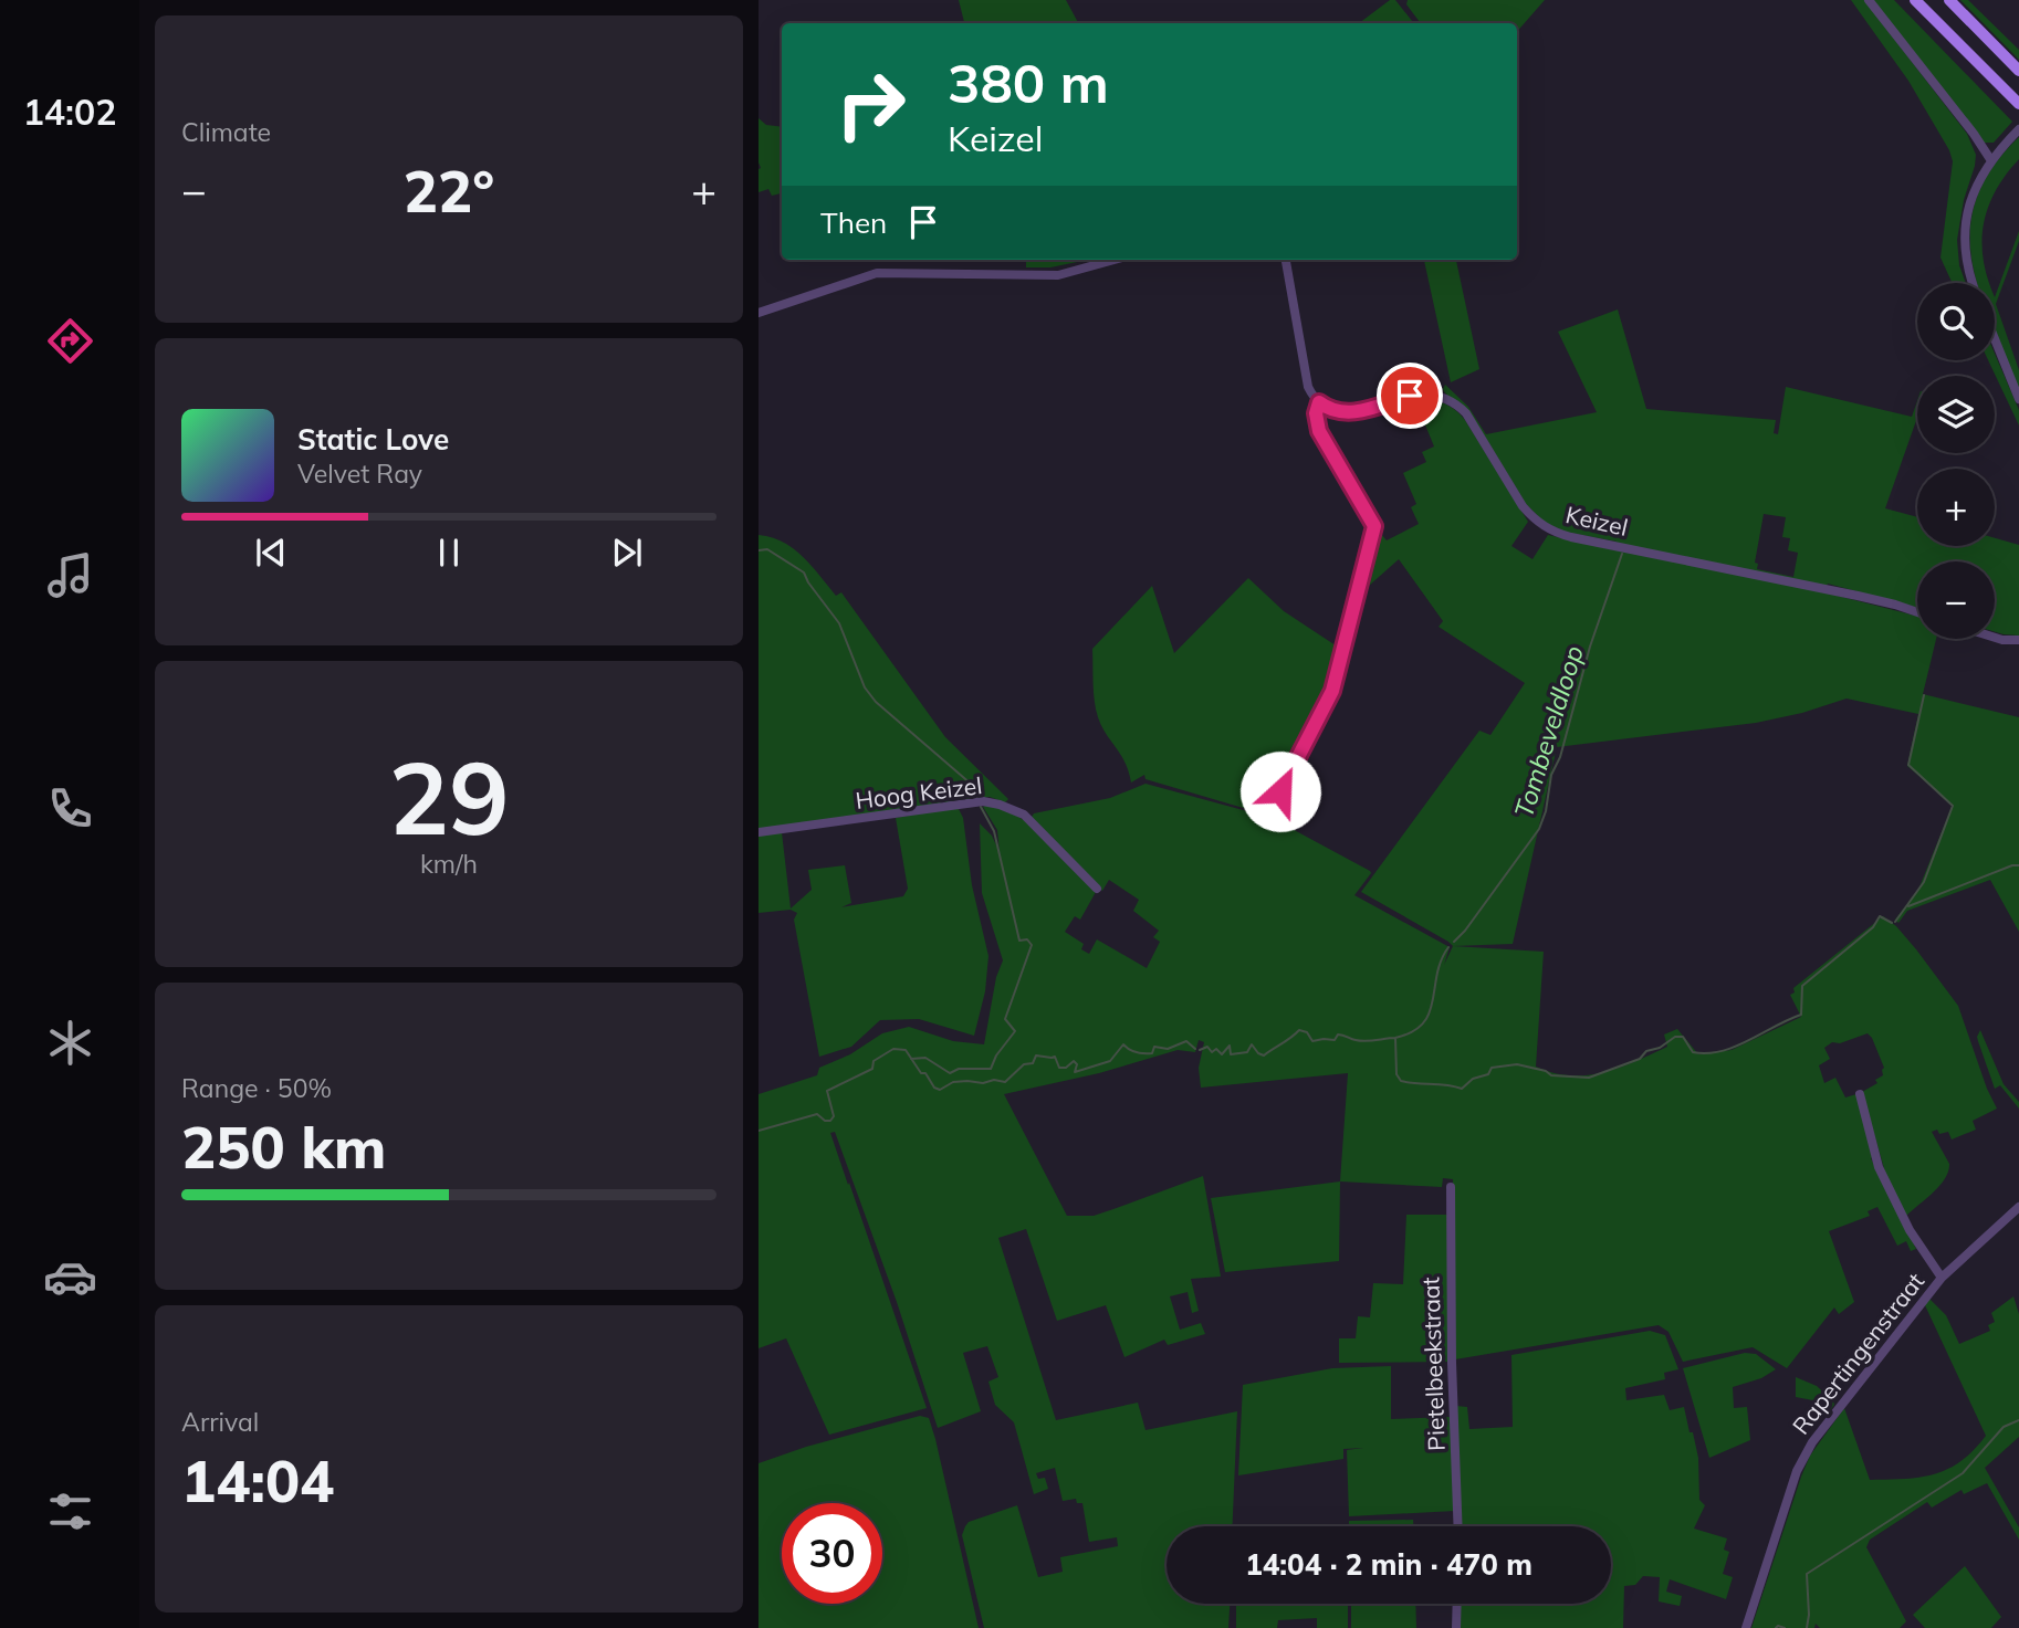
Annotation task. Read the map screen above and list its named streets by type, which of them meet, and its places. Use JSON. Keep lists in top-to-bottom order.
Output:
{
  "streets": {
    "street": [
      "Keizel",
      "Hoog Keizel",
      "Rapertingenstraat",
      "Pietelbeekstraat"
    ]
  },
  "water": ["Tombeveldloop"],
  "page": {
    "tabs": "14:02",
    "tile": [
      "Climate",
      ["29", "km/h"],
      ["Range · 50%", "250 km"],
      ["Arrival", "14:04"]
    ],
    "turn": ["380 m", "Keizel"],
    "heat": ["−", "22°", "+"],
    "then": "Then",
    "map_buttons": ["+", "−"],
    "song": ["Static Love", "Velvet Ray"],
    "limit": "30",
    "trip": "14:04 · 2 min · 470 m"
  }
}
